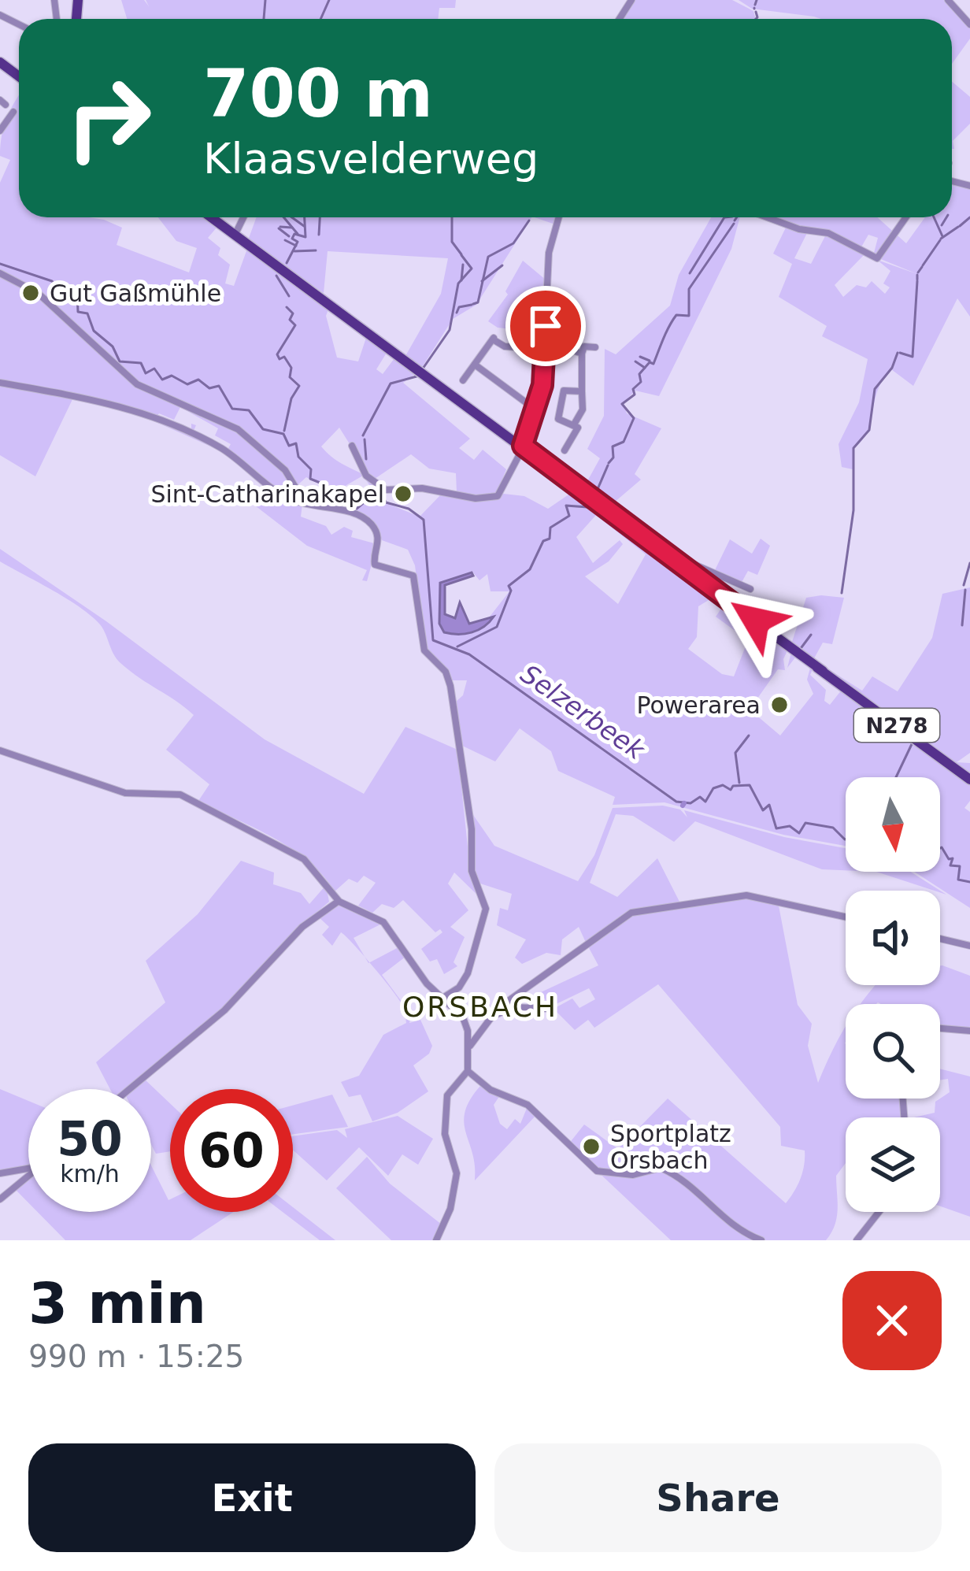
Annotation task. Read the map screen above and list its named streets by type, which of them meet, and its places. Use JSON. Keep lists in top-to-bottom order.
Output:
{
  "streets": {
    "main road": ["N278"]
  },
  "districts": ["ORSBACH"],
  "water": ["Selzerbeek"],
  "places": [
    "Gut Gaßmühle",
    "Sint-Catharinakapel",
    "Powerarea",
    "Sportplatz Orsbach"
  ],
  "north": "bottom",
  "page": {
    "turn": ["700 m", "Klaasvelderweg"],
    "speed": "50 km/h",
    "limit": "60",
    "heading": ["3 min", "990 m · 15:25"],
    "buttons": ["Exit", "Share"]
  }
}
